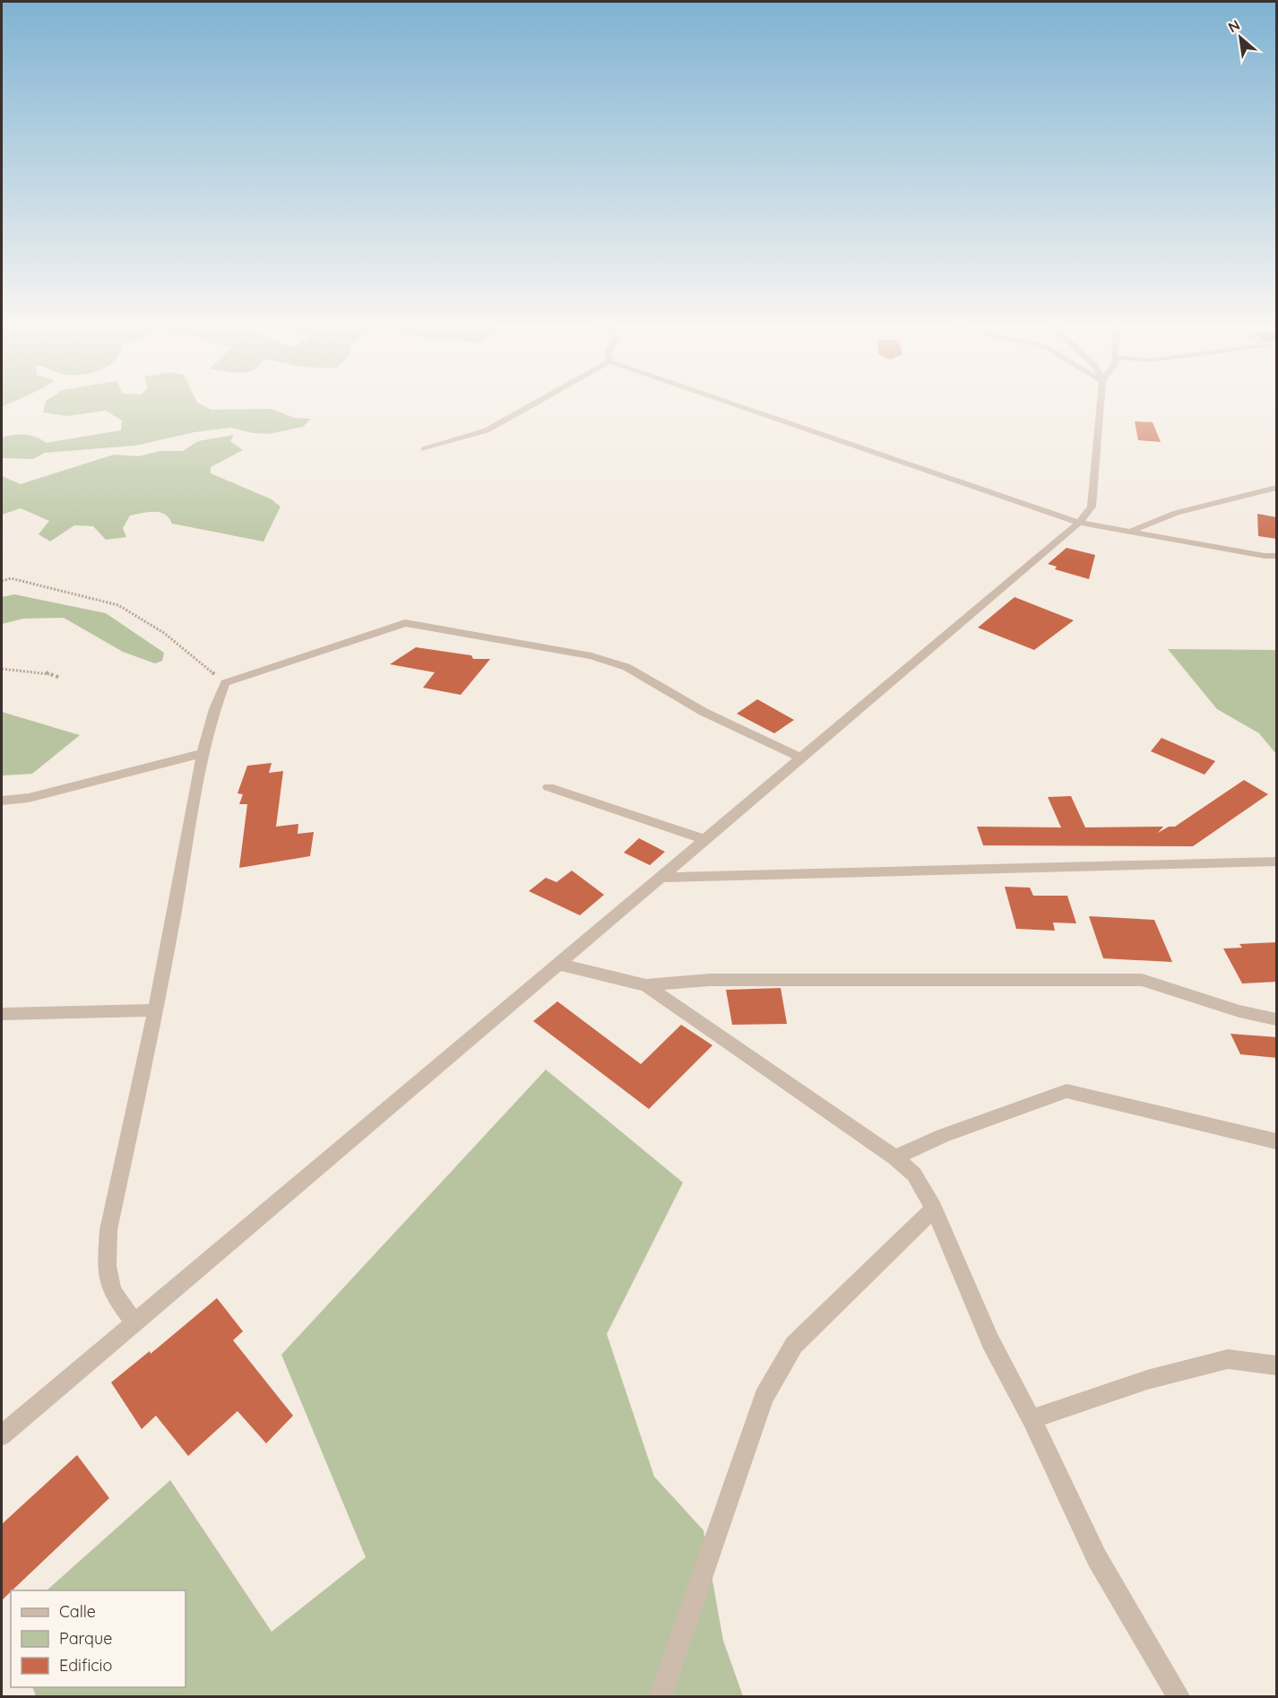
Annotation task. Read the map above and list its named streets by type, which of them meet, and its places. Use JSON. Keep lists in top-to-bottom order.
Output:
{
  "legend": ["Calle", "Parque", "Edificio"],
  "north": "top left"
}
